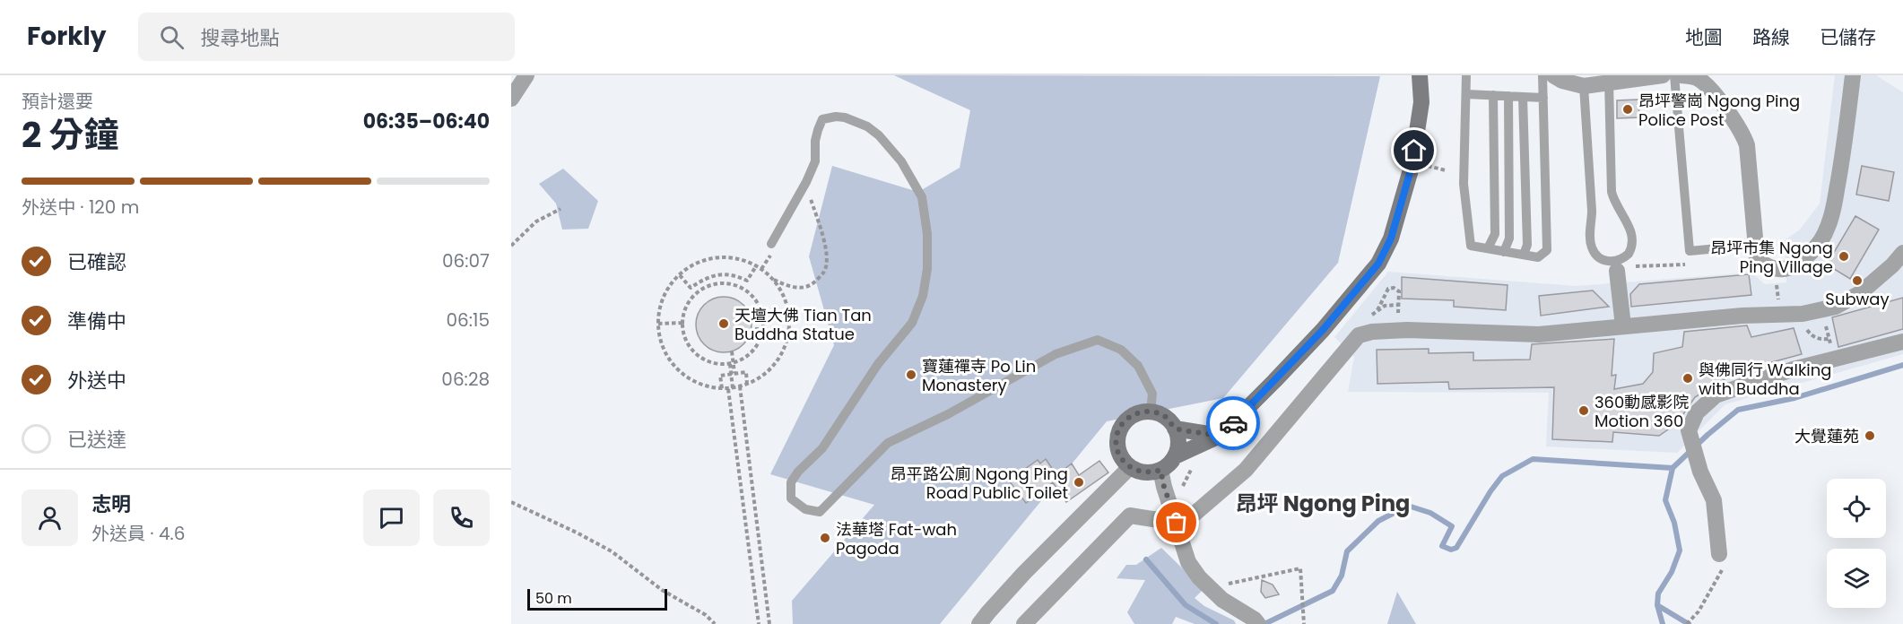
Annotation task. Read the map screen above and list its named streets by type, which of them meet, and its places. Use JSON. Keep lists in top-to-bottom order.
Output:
{
  "districts": ["昂坪 Ngong Ping"],
  "places": [
    "昂坪警崗 Ngong Ping Police Post",
    "昂坪市集 Ngong Ping Village",
    "Subway",
    "天壇大佛 Tian Tan Buddha Statue",
    "寶蓮禪寺 Po Lin Monastery",
    "與佛同行 Walking with Buddha",
    "360動感影院 Motion 360",
    "大覺蓮苑",
    "昂平路公廁 Ngong Ping Road Public Toilet",
    "法華塔 Fat-wah Pagoda"
  ],
  "scale_bar": "50 m",
  "page": {
    "header": "Forkly",
    "search": "搜尋地點",
    "nav": ["地圖", "路線", "已儲存"],
    "heading": ["2 分鐘", "預計還要", "06:35–06:40"],
    "panel": ["志明", "外送員 · 4.6"],
    "bar": "外送中 · 120 m",
    "list": [
      ["已確認", "06:07"],
      ["準備中", "06:15"],
      ["外送中", "06:28"],
      "已送達"
    ],
    "scale": "50 m"
  }
}
